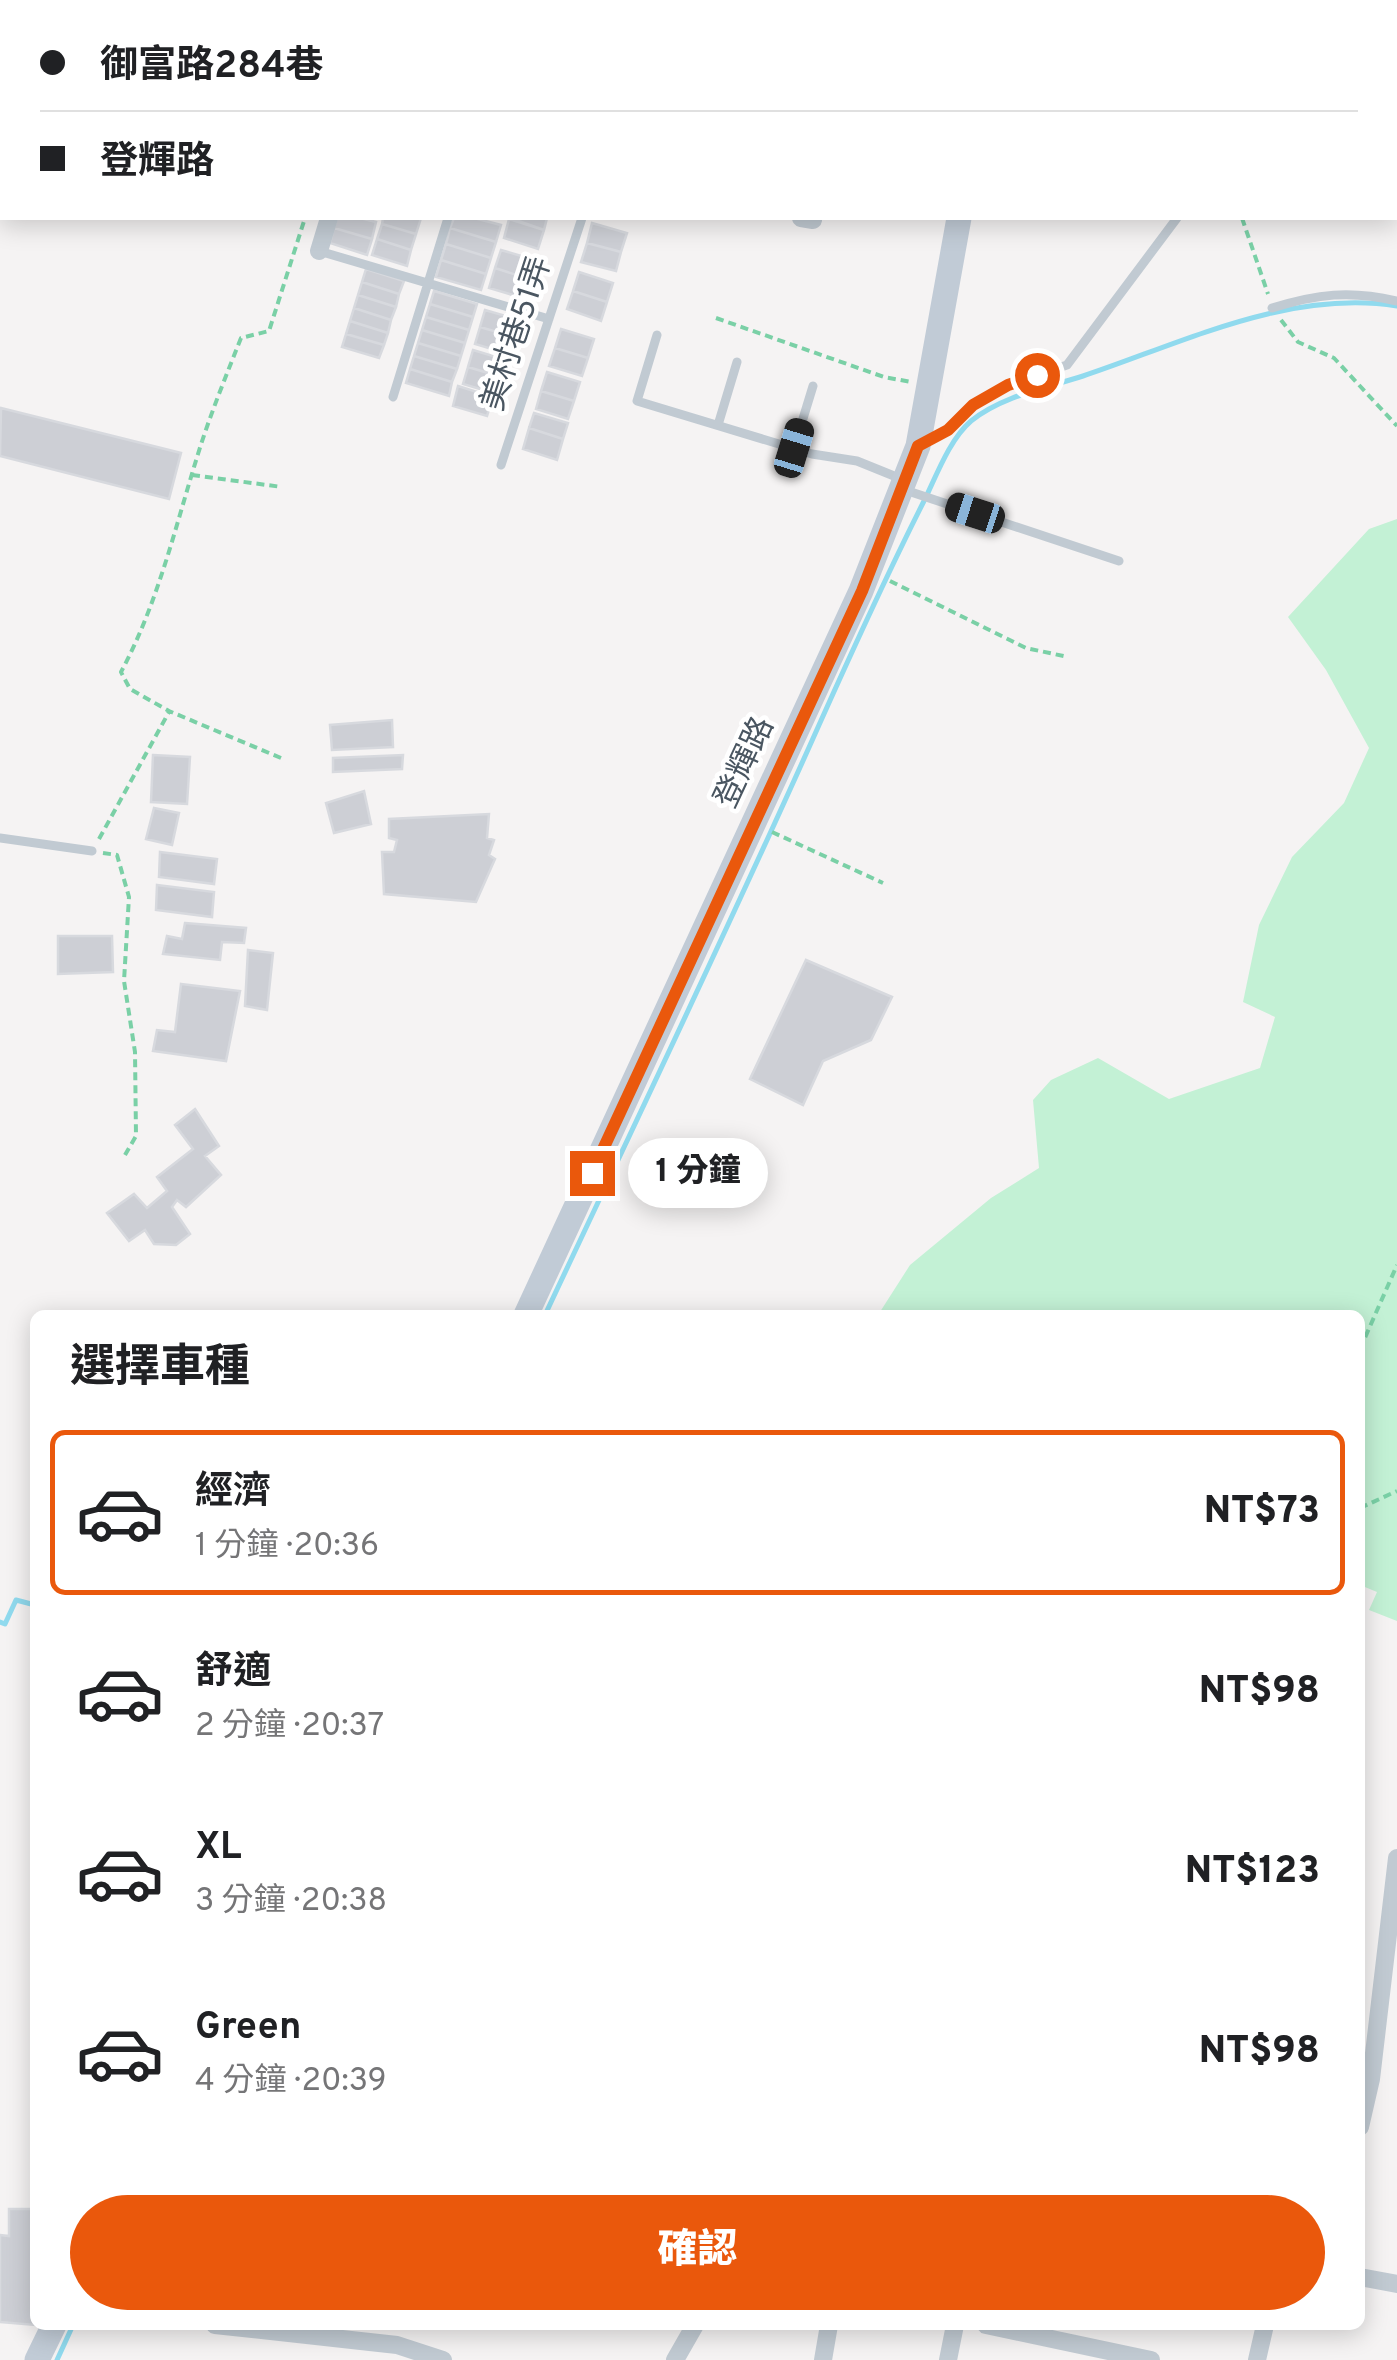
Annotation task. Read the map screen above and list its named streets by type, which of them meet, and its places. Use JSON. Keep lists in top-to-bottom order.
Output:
{
  "streets": {
    "street": ["登輝路"],
    "lane": ["美村巷51弄"]
  },
  "page": {
    "banner": ["御富路284巷", "登輝路"],
    "bubble": "1 分鐘",
    "heading": "選擇車種",
    "list": [
      {
        "name": "經濟",
        "note": "1 分鐘 · 20:36",
        "value": "NT$73"
      },
      {
        "name": "舒適",
        "note": "2 分鐘 · 20:37",
        "value": "NT$98"
      },
      {
        "name": "XL",
        "note": "3 分鐘 · 20:38",
        "value": "NT$123"
      },
      {
        "name": "Green",
        "note": "4 分鐘 · 20:39",
        "value": "NT$98"
      }
    ],
    "buttons": "確認"
  }
}
